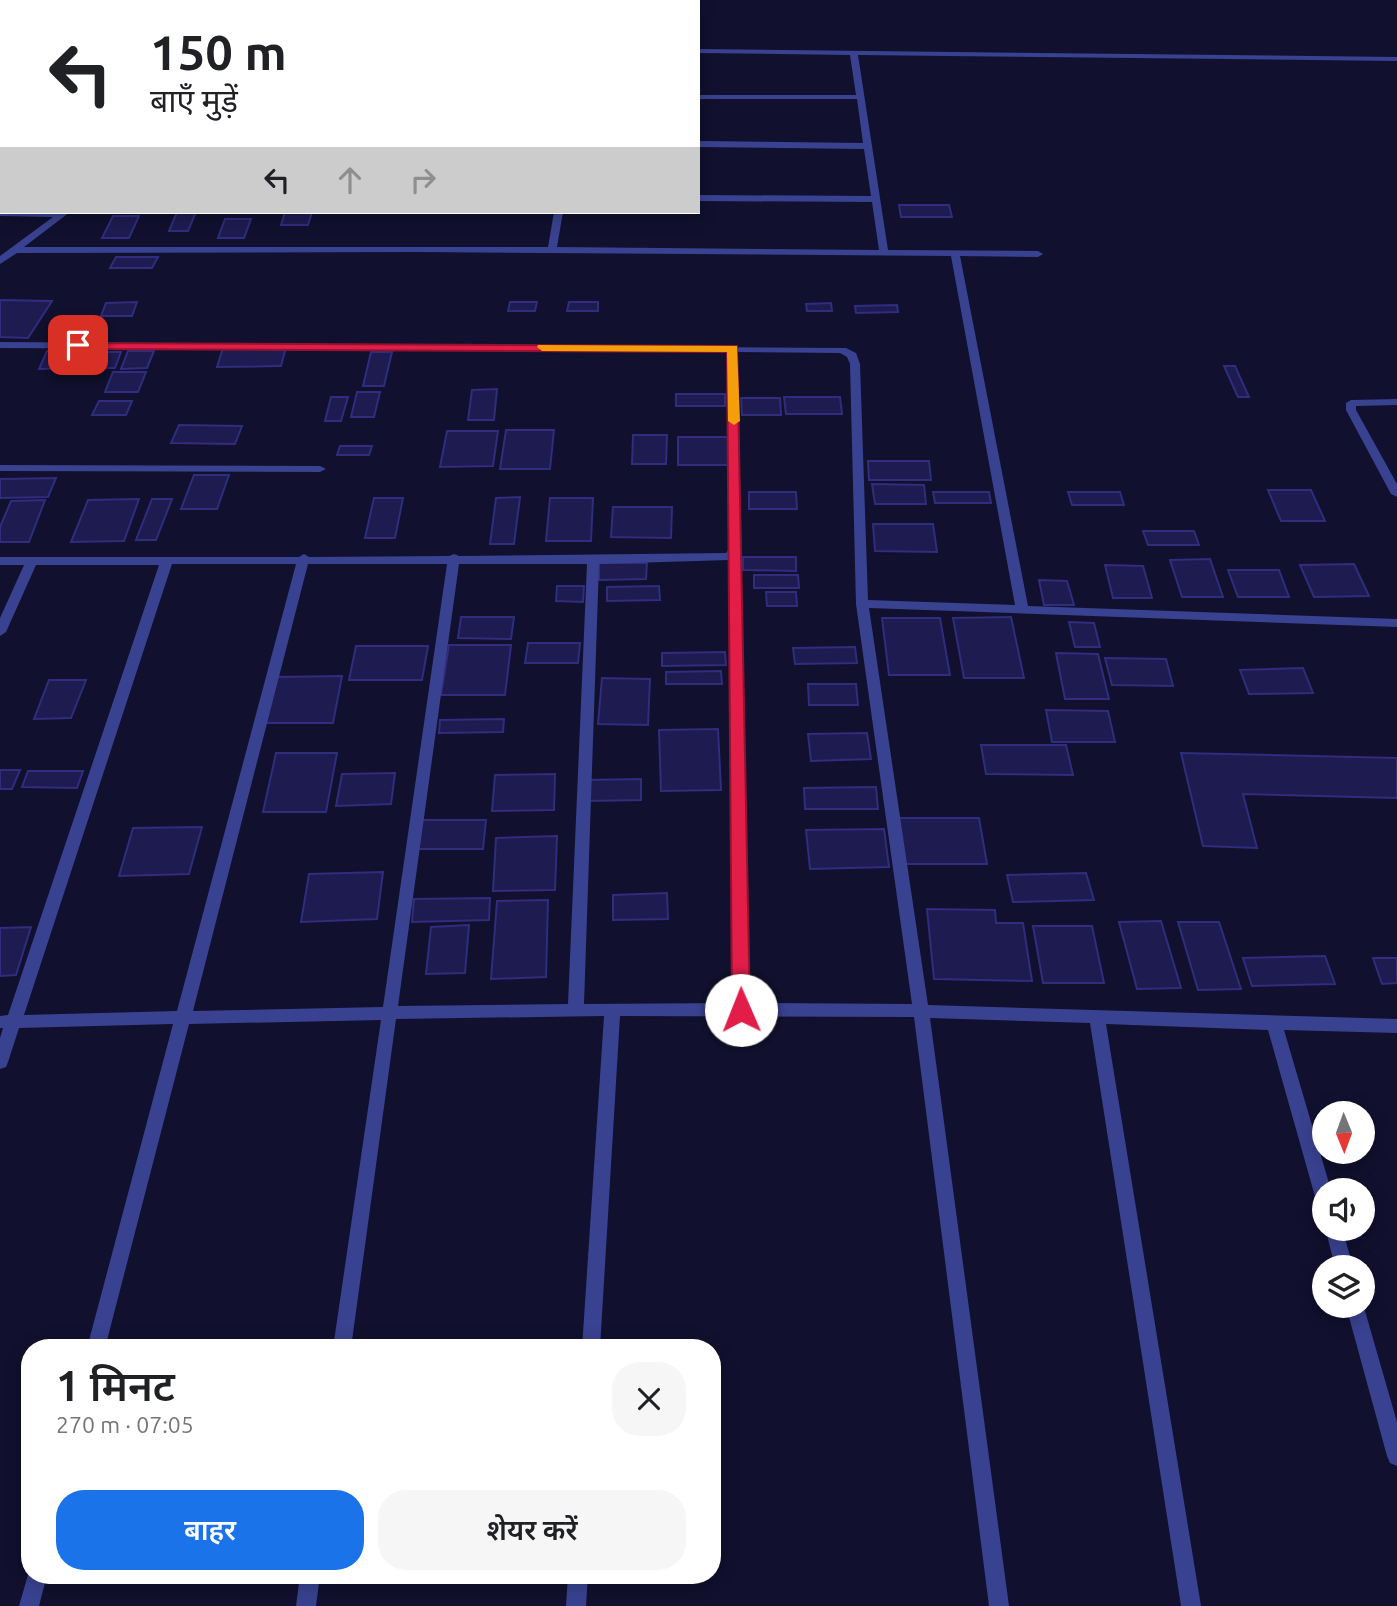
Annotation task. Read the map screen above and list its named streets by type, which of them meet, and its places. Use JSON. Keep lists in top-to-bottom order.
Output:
{
  "north": "bottom",
  "page": {
    "turn": ["150 m", "बाएँ मुड़ें"],
    "heading": ["1 मिनट", "270 m · 07:05"],
    "buttons": ["बाहर", "शेयर करें"]
  }
}
